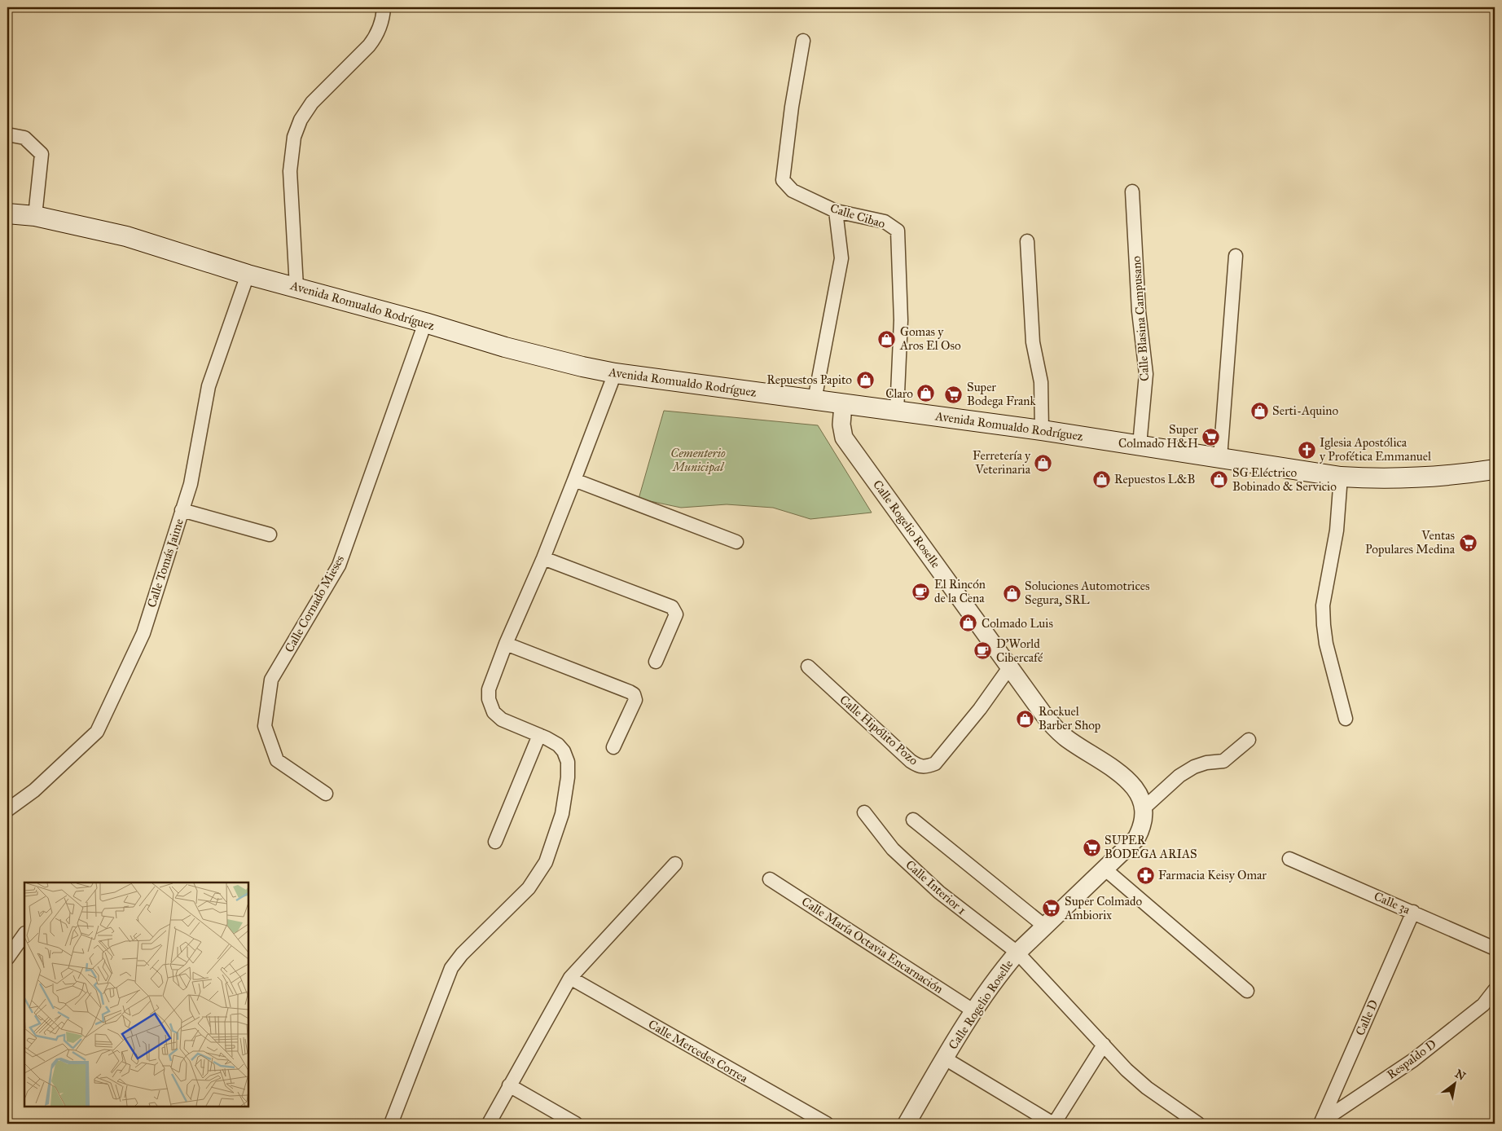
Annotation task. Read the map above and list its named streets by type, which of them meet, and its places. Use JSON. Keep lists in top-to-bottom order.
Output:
{
  "streets": {
    "main road": ["Avenida Romualdo Rodríguez"],
    "street": [
      "Calle Cibao",
      "Calle Blasina Campusano",
      "Calle Rogelio Roselle",
      "Calle Tomás Jaime",
      "Calle Cornado Mieses",
      "Calle Hipólito Pozo",
      "Calle Interior 1",
      "Calle 3a",
      "Calle María Octavia Encarnación",
      "Calle D",
      "Calle Mercedes Correa",
      "Respaldo D"
    ]
  },
  "crossings": [
    ["Calle Cibao", "Avenida Romualdo Rodríguez"],
    ["Avenida Romualdo Rodríguez", "Calle Blasina Campusano"],
    ["Avenida Romualdo Rodríguez", "Calle Rogelio Roselle"],
    ["Avenida Romualdo Rodríguez", "Calle Tomás Jaime"],
    ["Avenida Romualdo Rodríguez", "Calle Cornado Mieses"],
    ["Calle Rogelio Roselle", "Calle Hipólito Pozo"],
    ["Calle Rogelio Roselle", "Calle Interior 1"],
    ["Calle Rogelio Roselle", "Calle María Octavia Encarnación"],
    ["Calle 3a", "Calle D"],
    ["Calle D", "Respaldo D"]
  ],
  "parks": ["Cementerio Municipal"],
  "places": {
    "shop": [
      "Gomas y Aros El Oso",
      "Repuestos Papito",
      "Claro",
      "Serti-Aquino",
      "Ferretería y Veterinaria",
      "Repuestos L&B",
      "SG Eléctrico Bobinado & Servicio",
      "Soluciones Automotrices Segura, SRL",
      "Colmado Luis",
      "Rockuel Barber Shop"
    ],
    "supermarket": [
      "Super Bodega Frank",
      "Super Colmado H&H",
      "Ventas Populares Medina",
      "SUPER BODEGA ARIAS",
      "Super Colmado Ambiorix"
    ],
    "church": ["Iglesia Apostólica y Profética Emmanuel"],
    "cafe": ["El Rincón de la Cena", "D'World Cibercafé"],
    "pharmacy": ["Farmacia Keisy Omar"]
  },
  "north": "top right"
}
